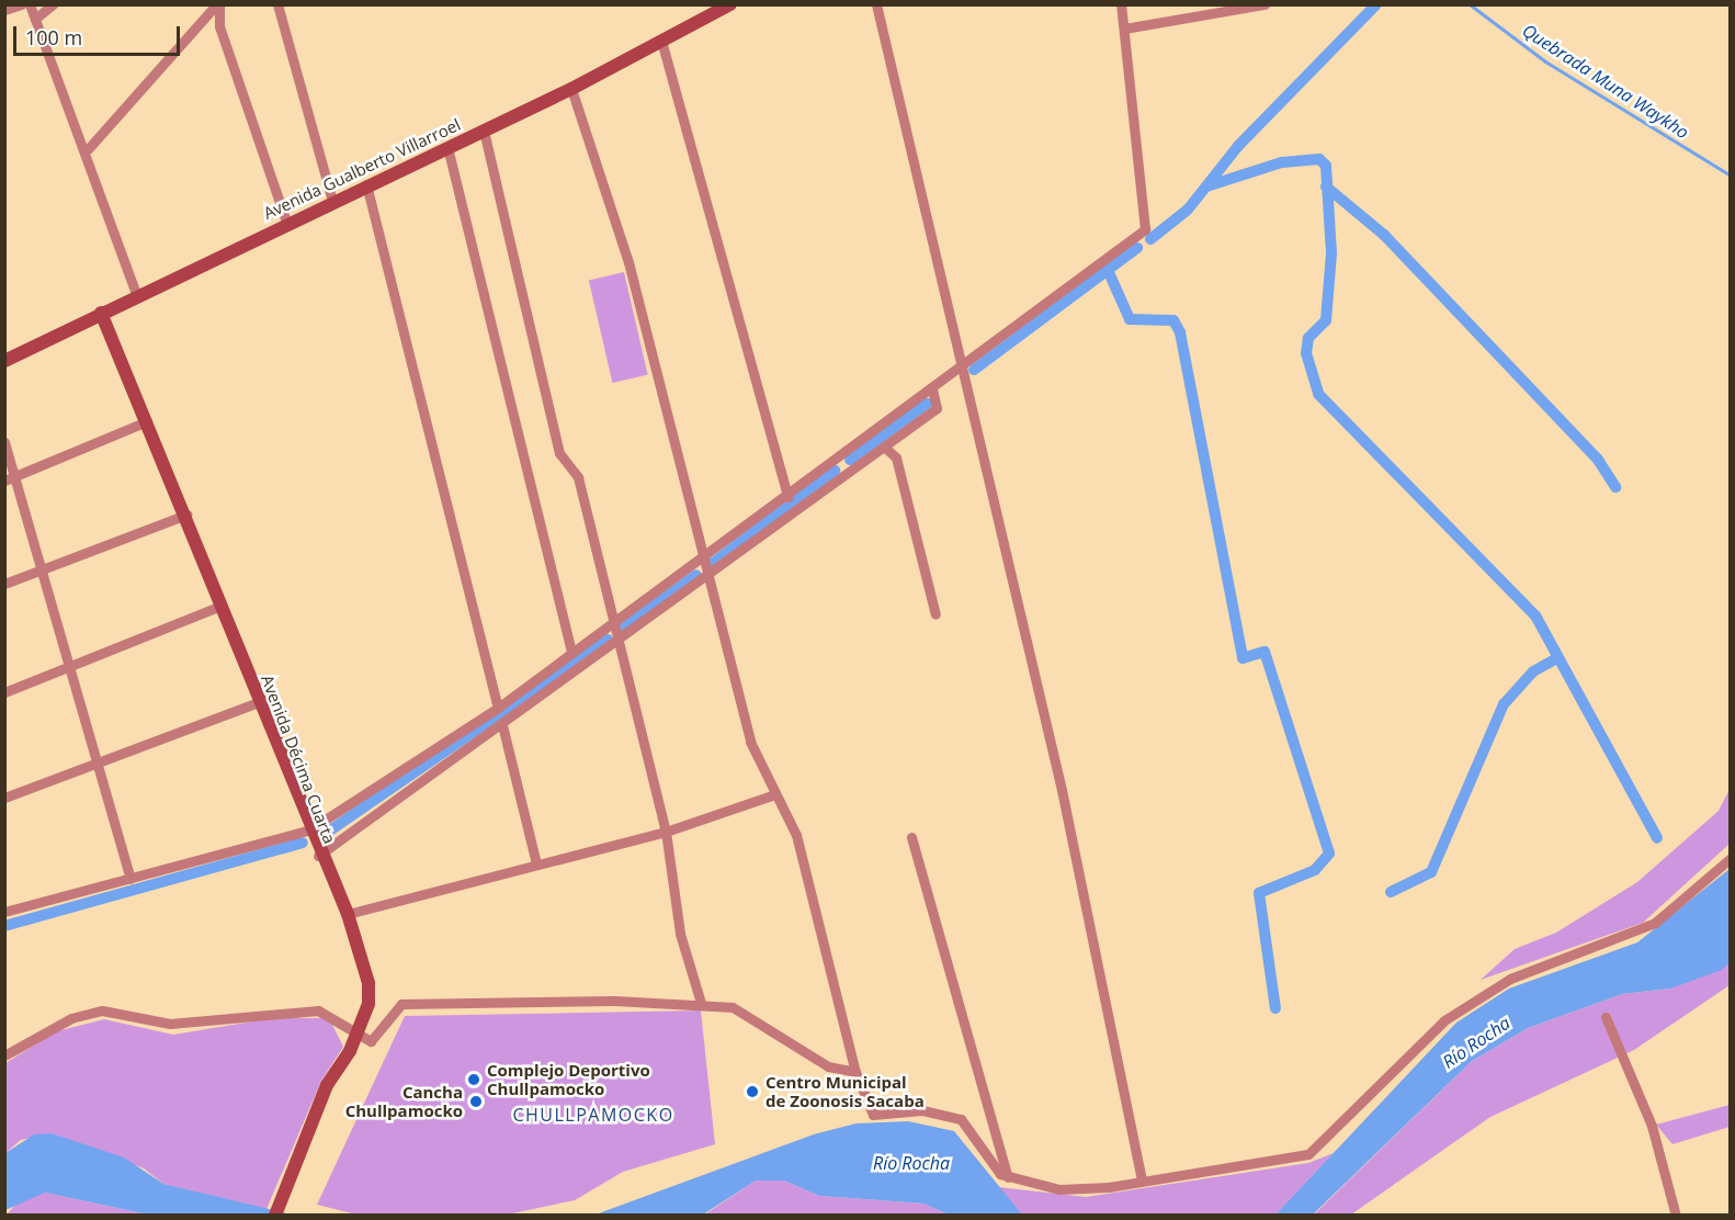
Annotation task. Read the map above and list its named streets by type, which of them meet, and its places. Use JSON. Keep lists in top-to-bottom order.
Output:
{
  "streets": {
    "main road": ["Avenida Gualberto Villarroel", "Avenida Décima Cuarta"]
  },
  "crossings": [
    ["Avenida Gualberto Villarroel", "Avenida Décima Cuarta"]
  ],
  "districts": ["CHULLPAMOCKO"],
  "water": ["Quebrada Muna Waykho", "Río Rocha"],
  "places": ["Complejo Deportivo Chullpamocko", "Centro Municipal de Zoonosis Sacaba", "Cancha Chullpamocko"],
  "scale_bar": "100 m"
}
